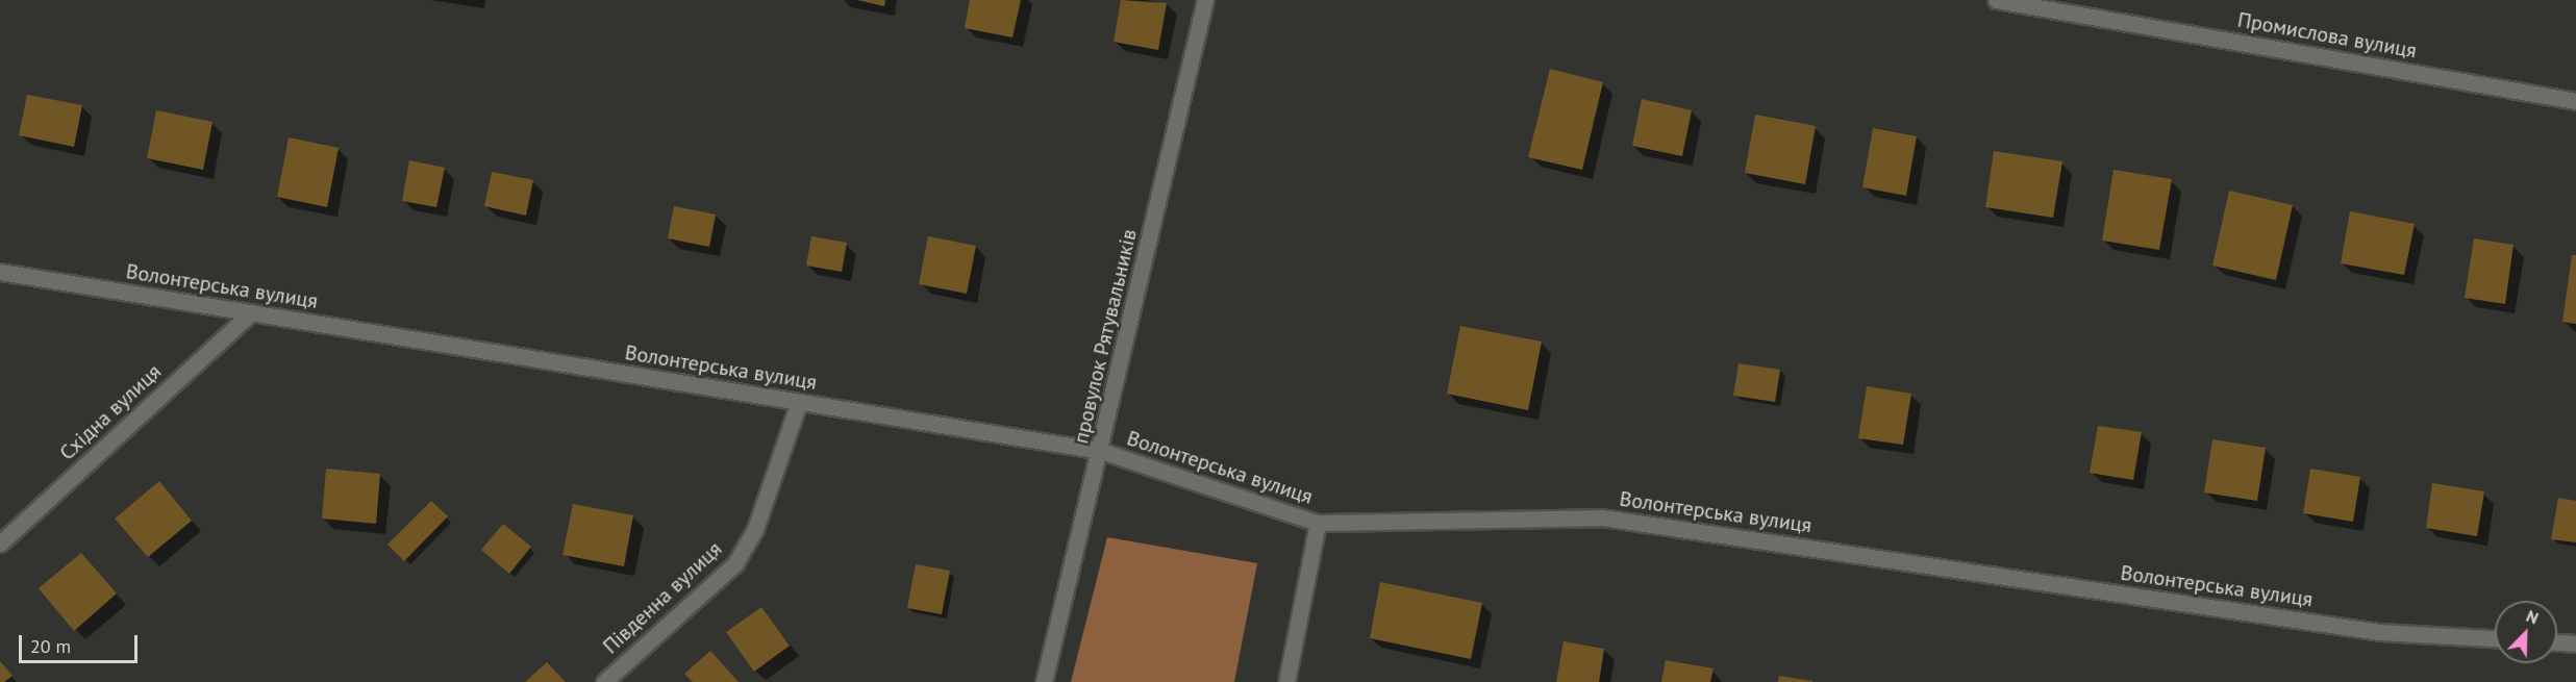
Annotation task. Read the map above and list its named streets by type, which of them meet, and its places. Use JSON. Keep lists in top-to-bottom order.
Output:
{
  "streets": {
    "street": [
      "Промислова вулиця",
      "Волонтерська вулиця",
      "провулок Рятувальників",
      "Східна вулиця",
      "Південна вулиця"
    ]
  },
  "crossings": [
    ["Волонтерська вулиця", "провулок Рятувальників"],
    ["Волонтерська вулиця", "Східна вулиця"],
    ["Волонтерська вулиця", "Південна вулиця"]
  ],
  "scale_bar": "20 m",
  "north": "top right"
}
